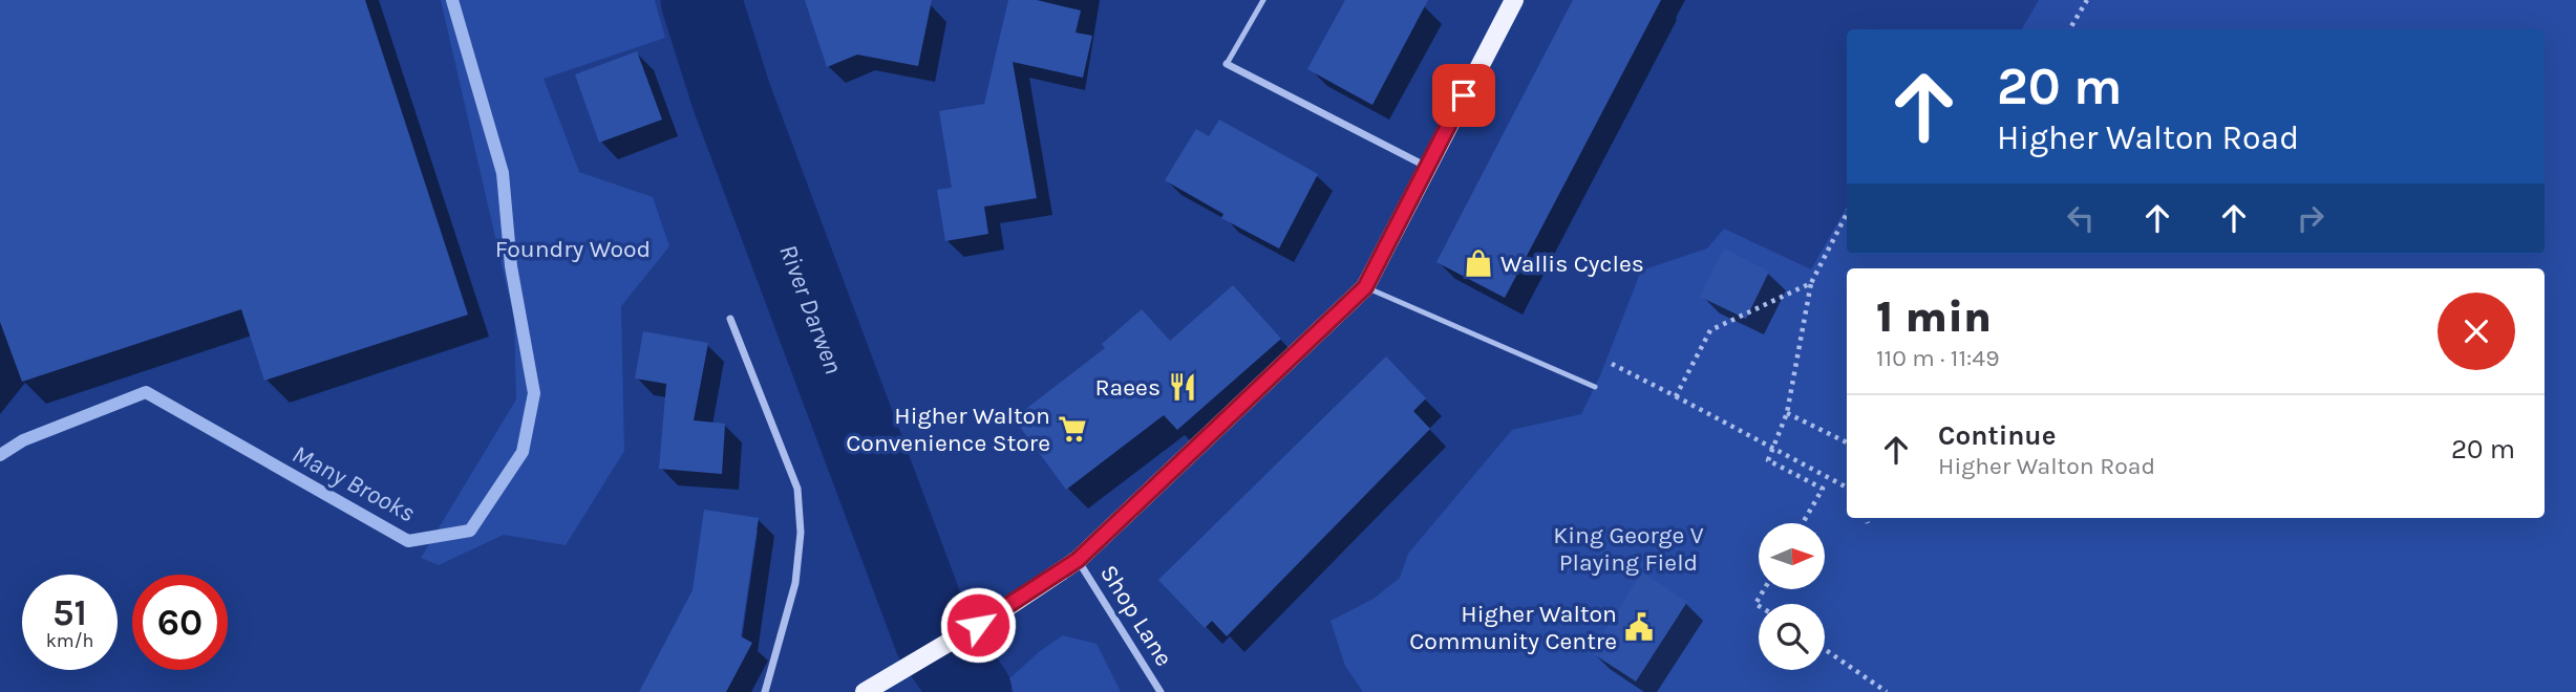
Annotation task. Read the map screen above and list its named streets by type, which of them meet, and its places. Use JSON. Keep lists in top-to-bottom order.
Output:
{
  "streets": {
    "street": ["Shop Lane"]
  },
  "water": ["River Darwen", "Many Brooks"],
  "parks": ["Foundry Wood", "King George V Playing Field"],
  "places": {
    "shop": ["Wallis Cycles"],
    "restaurant": ["Raees"],
    "supermarket": ["Higher Walton Convenience Store"],
    "public building": ["Higher Walton Community Centre"]
  },
  "north": "right",
  "page": {
    "turn": ["20 m", "Higher Walton Road"],
    "heading": ["1 min", "110 m · 11:49"],
    "list": [
      {
        "name": "Continue",
        "note": "Higher Walton Road",
        "value": "20 m"
      }
    ],
    "speed": "51 km/h",
    "limit": "60"
  }
}
